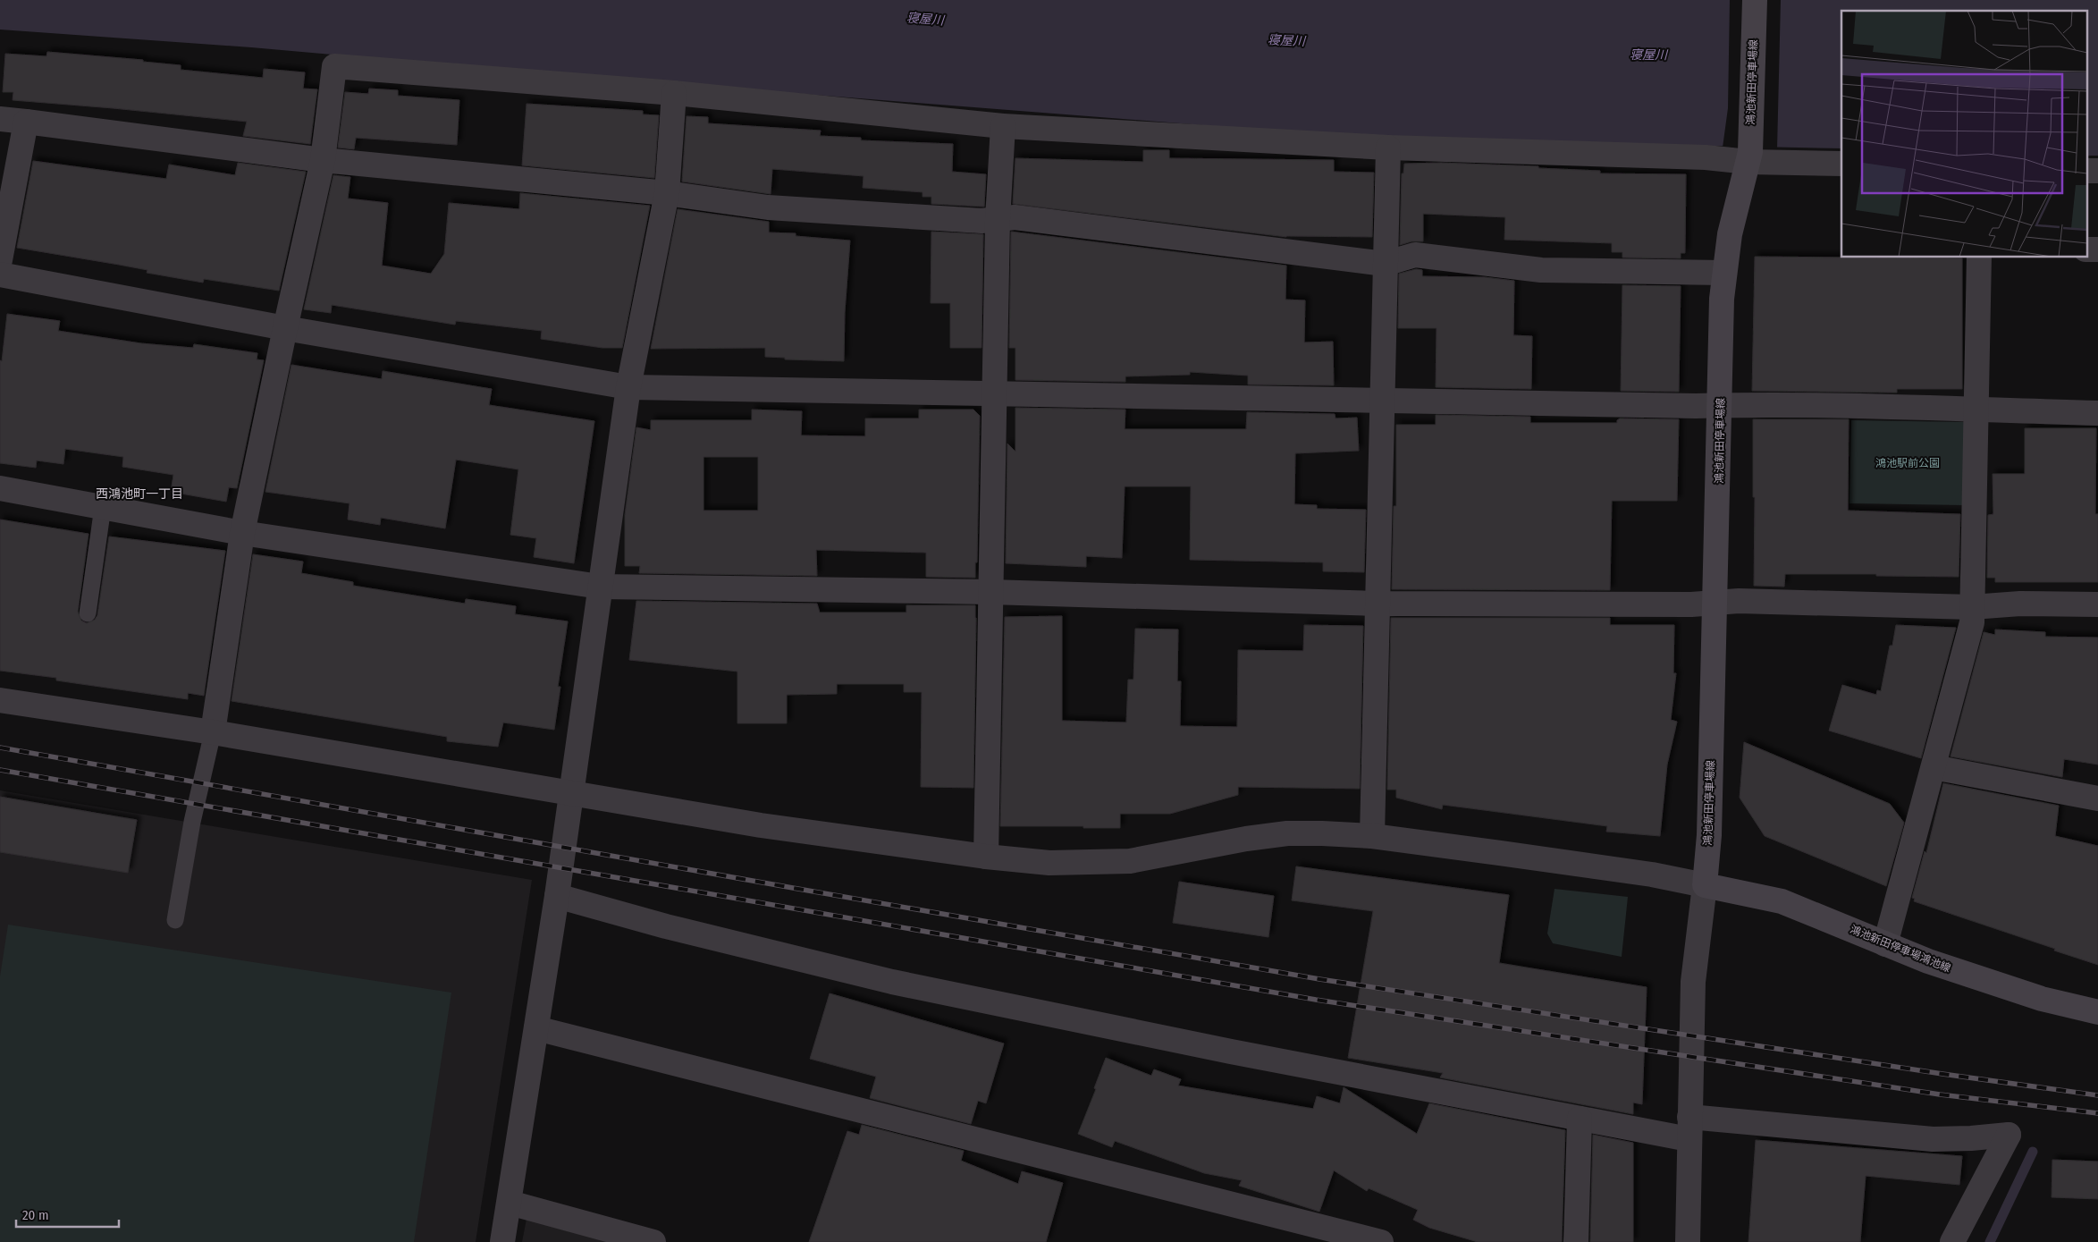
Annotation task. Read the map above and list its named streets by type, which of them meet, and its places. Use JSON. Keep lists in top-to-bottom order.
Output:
{
  "streets": {
    "main road": ["鴻池新田停車場線", "鴻池新田停車場鴻池線"]
  },
  "crossings": [
    ["鴻池新田停車場線", "鴻池新田停車場鴻池線"]
  ],
  "districts": ["西鴻池町一丁目"],
  "water": ["寝屋川"],
  "parks": ["鴻池駅前公園"],
  "scale_bar": "20 m"
}
